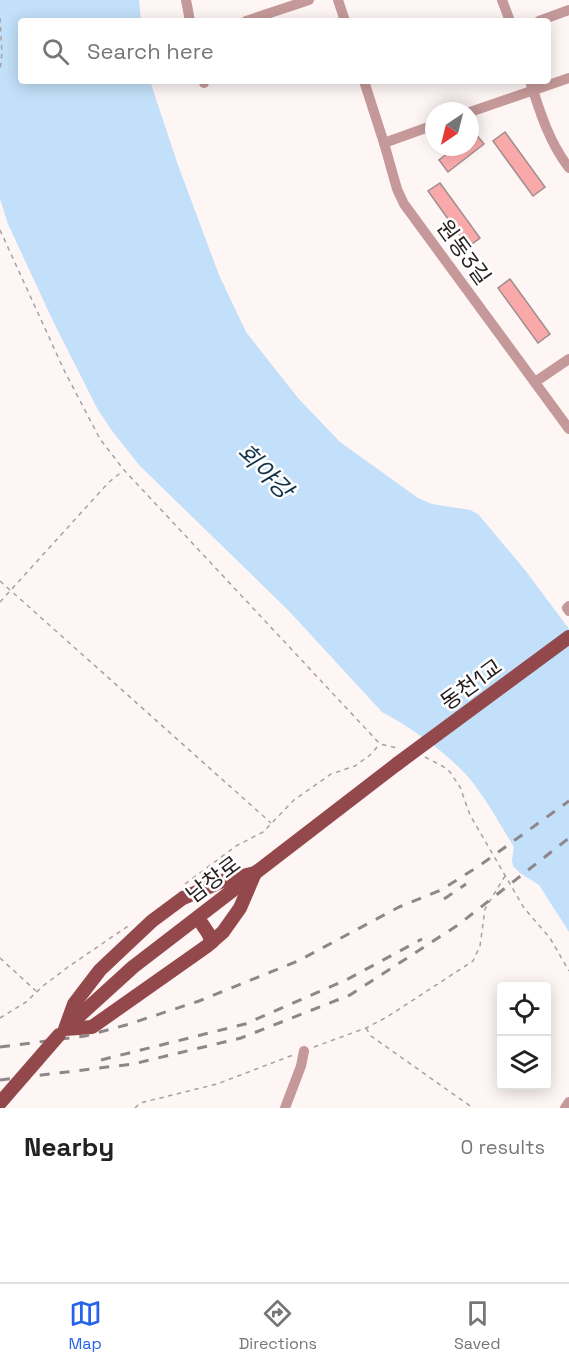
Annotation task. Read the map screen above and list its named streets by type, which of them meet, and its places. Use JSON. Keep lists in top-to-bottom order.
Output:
{
  "streets": {
    "main road": ["동천1교", "남창로"],
    "street": ["원동3길"]
  },
  "crossings": [
    ["동천1교", "남창로"]
  ],
  "water": ["회야강"],
  "north": "bottom left",
  "page": {
    "search": "Search here",
    "heading": ["Nearby", "0 results"],
    "nav": ["Map", "Directions", "Saved"]
  }
}
